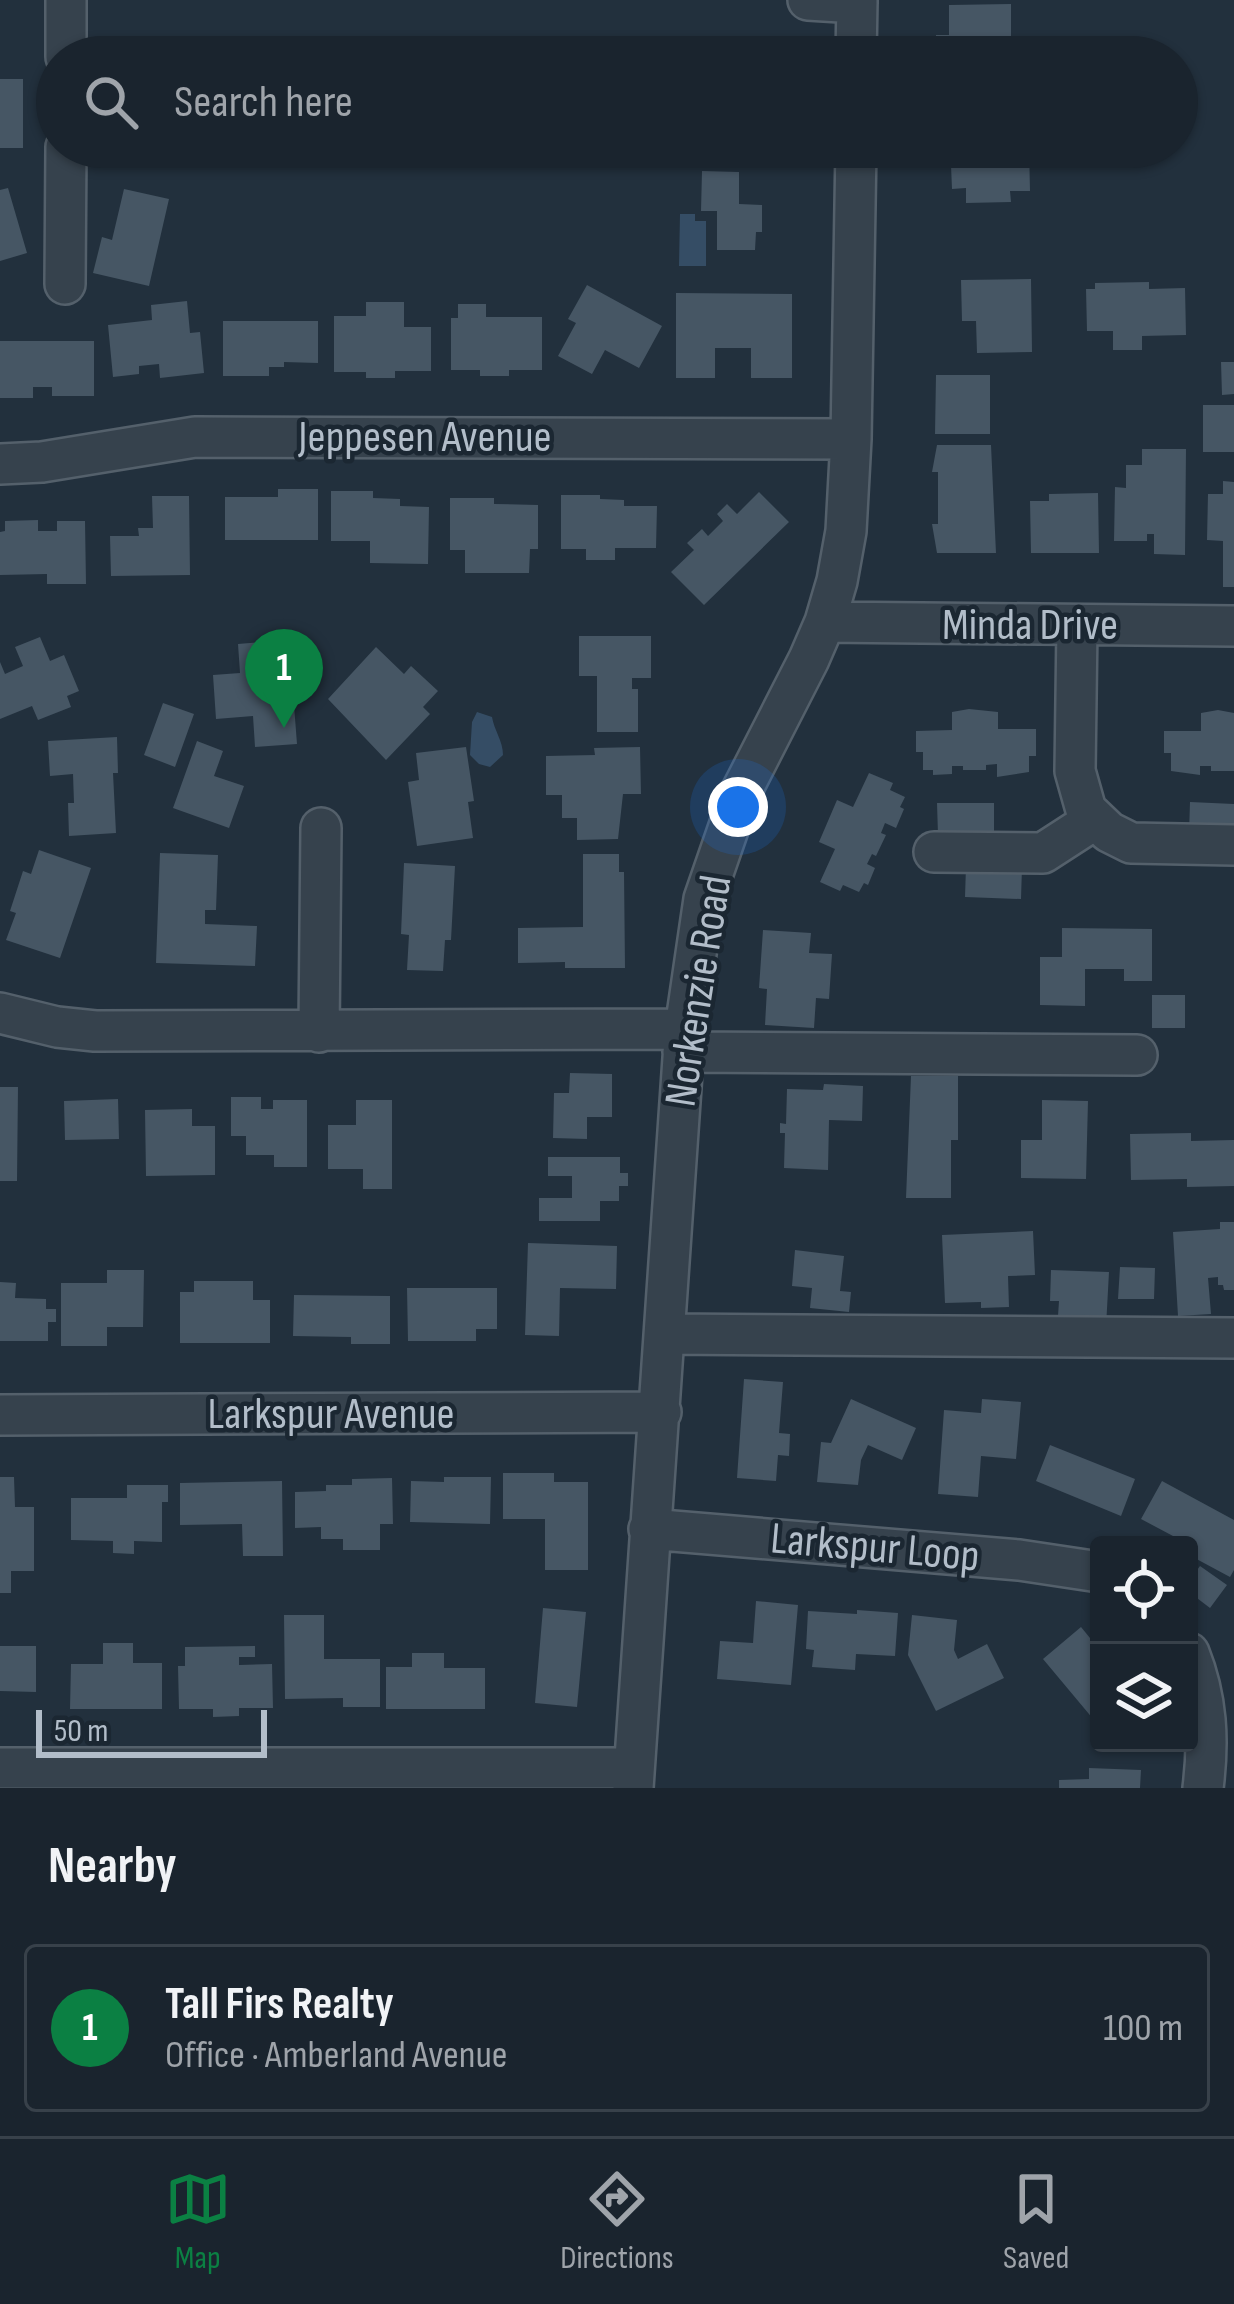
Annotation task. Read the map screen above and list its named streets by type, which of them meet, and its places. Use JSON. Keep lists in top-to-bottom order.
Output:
{
  "streets": {
    "street": [
      "Jeppesen Avenue",
      "Minda Drive",
      "Norkenzie Road",
      "Larkspur Avenue",
      "Larkspur Loop"
    ]
  },
  "crossings": [
    ["Jeppesen Avenue", "Norkenzie Road"],
    ["Minda Drive", "Norkenzie Road"],
    ["Norkenzie Road", "Larkspur Avenue"],
    ["Norkenzie Road", "Larkspur Loop"]
  ],
  "scale_bar": "50 m",
  "page": {
    "search": "Search here",
    "pins": "1",
    "scale": "50 m",
    "heading": "Nearby",
    "list": [
      {
        "mark": "1",
        "name": "Tall Firs Realty",
        "note": "Office · Amberland Avenue",
        "value": "100 m"
      }
    ],
    "nav": ["Map", "Directions", "Saved"]
  }
}
